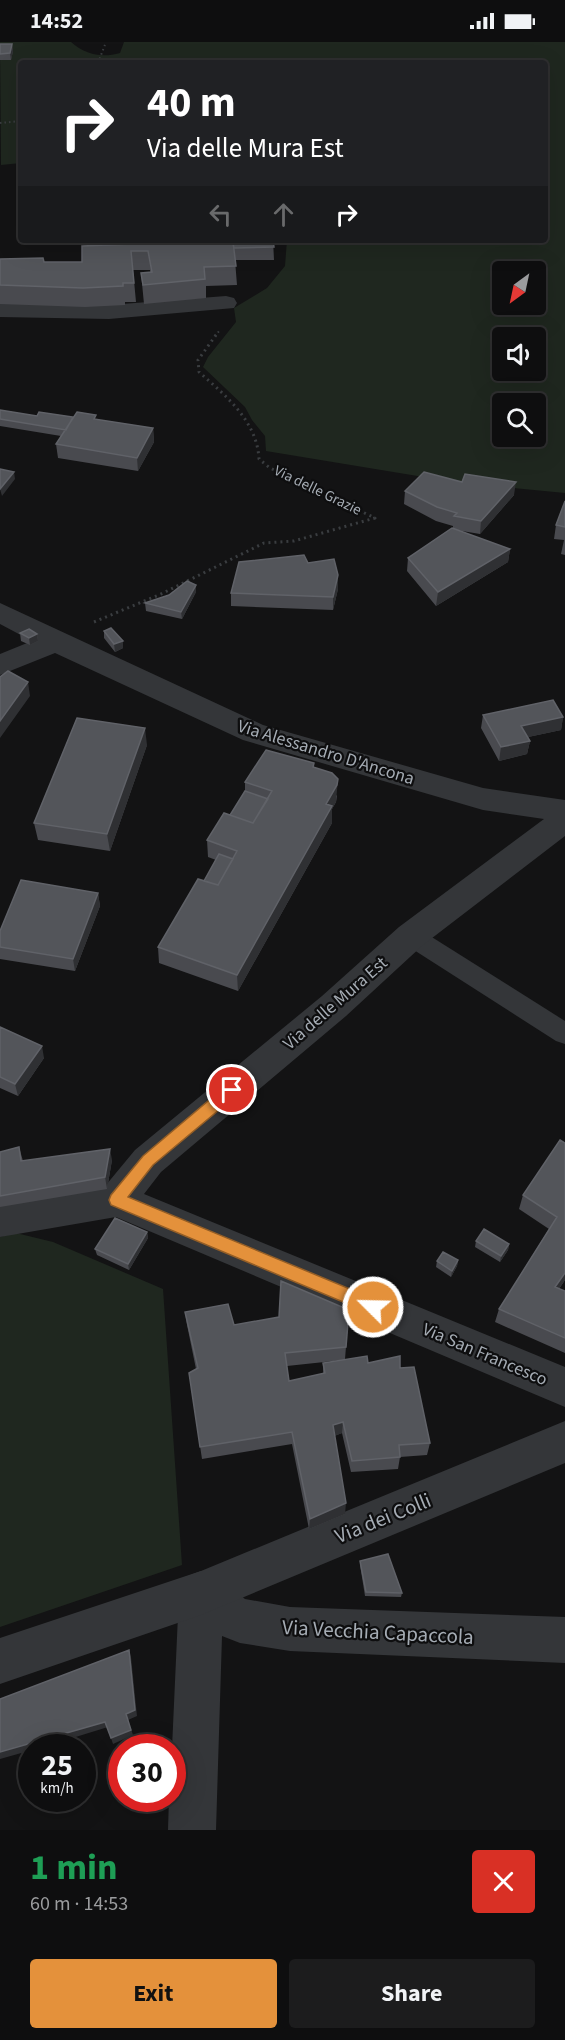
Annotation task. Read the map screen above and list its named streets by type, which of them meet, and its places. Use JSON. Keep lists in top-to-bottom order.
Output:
{
  "streets": {
    "street": [
      "Via Alessandro D'Ancona",
      "Via delle Mura Est",
      "Via San Francesco",
      "Via dei Colli",
      "Via Vecchia Capaccola"
    ],
    "path": ["Via delle Grazie"]
  },
  "crossings": [
    ["Via delle Grazie", "Via Alessandro D'Ancona"],
    ["Via delle Mura Est", "Via San Francesco"],
    ["Via dei Colli", "Via Vecchia Capaccola"]
  ],
  "north": "bottom left",
  "page": {
    "status": "14:52",
    "turn": ["40 m", "Via delle Mura Est"],
    "speed": "25 km/h",
    "limit": "30",
    "heading": ["1 min", "60 m · 14:53"],
    "buttons": ["Exit", "Share"]
  }
}
